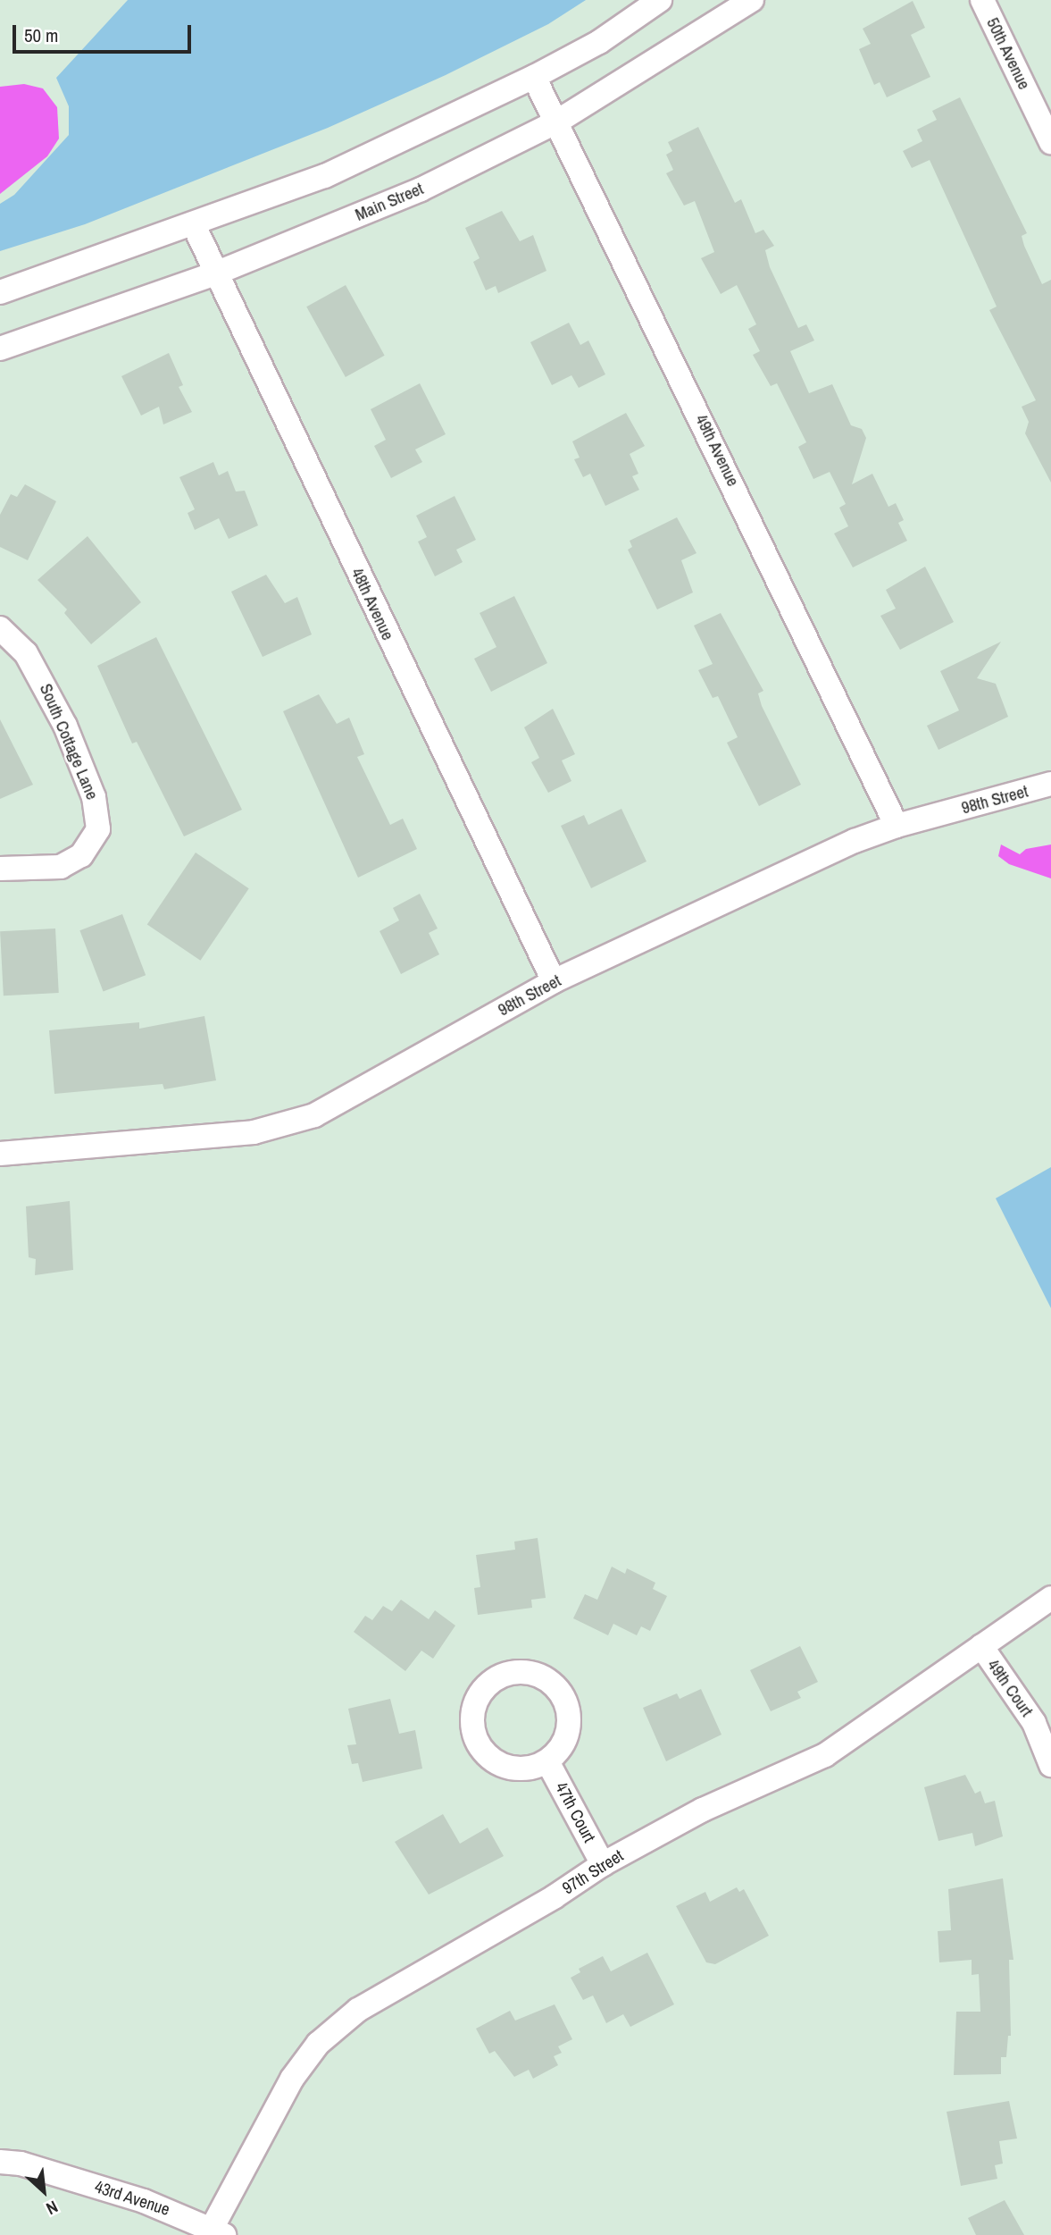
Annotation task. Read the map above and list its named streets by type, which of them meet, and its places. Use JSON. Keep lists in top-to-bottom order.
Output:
{
  "streets": {
    "street": [
      "50th Avenue",
      "Main Street",
      "49th Avenue",
      "48th Avenue",
      "South Cottage Lane",
      "98th Street",
      "49th Court",
      "47th Court",
      "97th Street",
      "43rd Avenue"
    ]
  },
  "crossings": [
    ["Main Street", "49th Avenue"],
    ["Main Street", "48th Avenue"],
    ["49th Avenue", "98th Street"],
    ["48th Avenue", "98th Street"],
    ["49th Court", "97th Street"],
    ["47th Court", "97th Street"],
    ["97th Street", "43rd Avenue"]
  ],
  "scale_bar": "50 m",
  "north": "bottom right"
}
